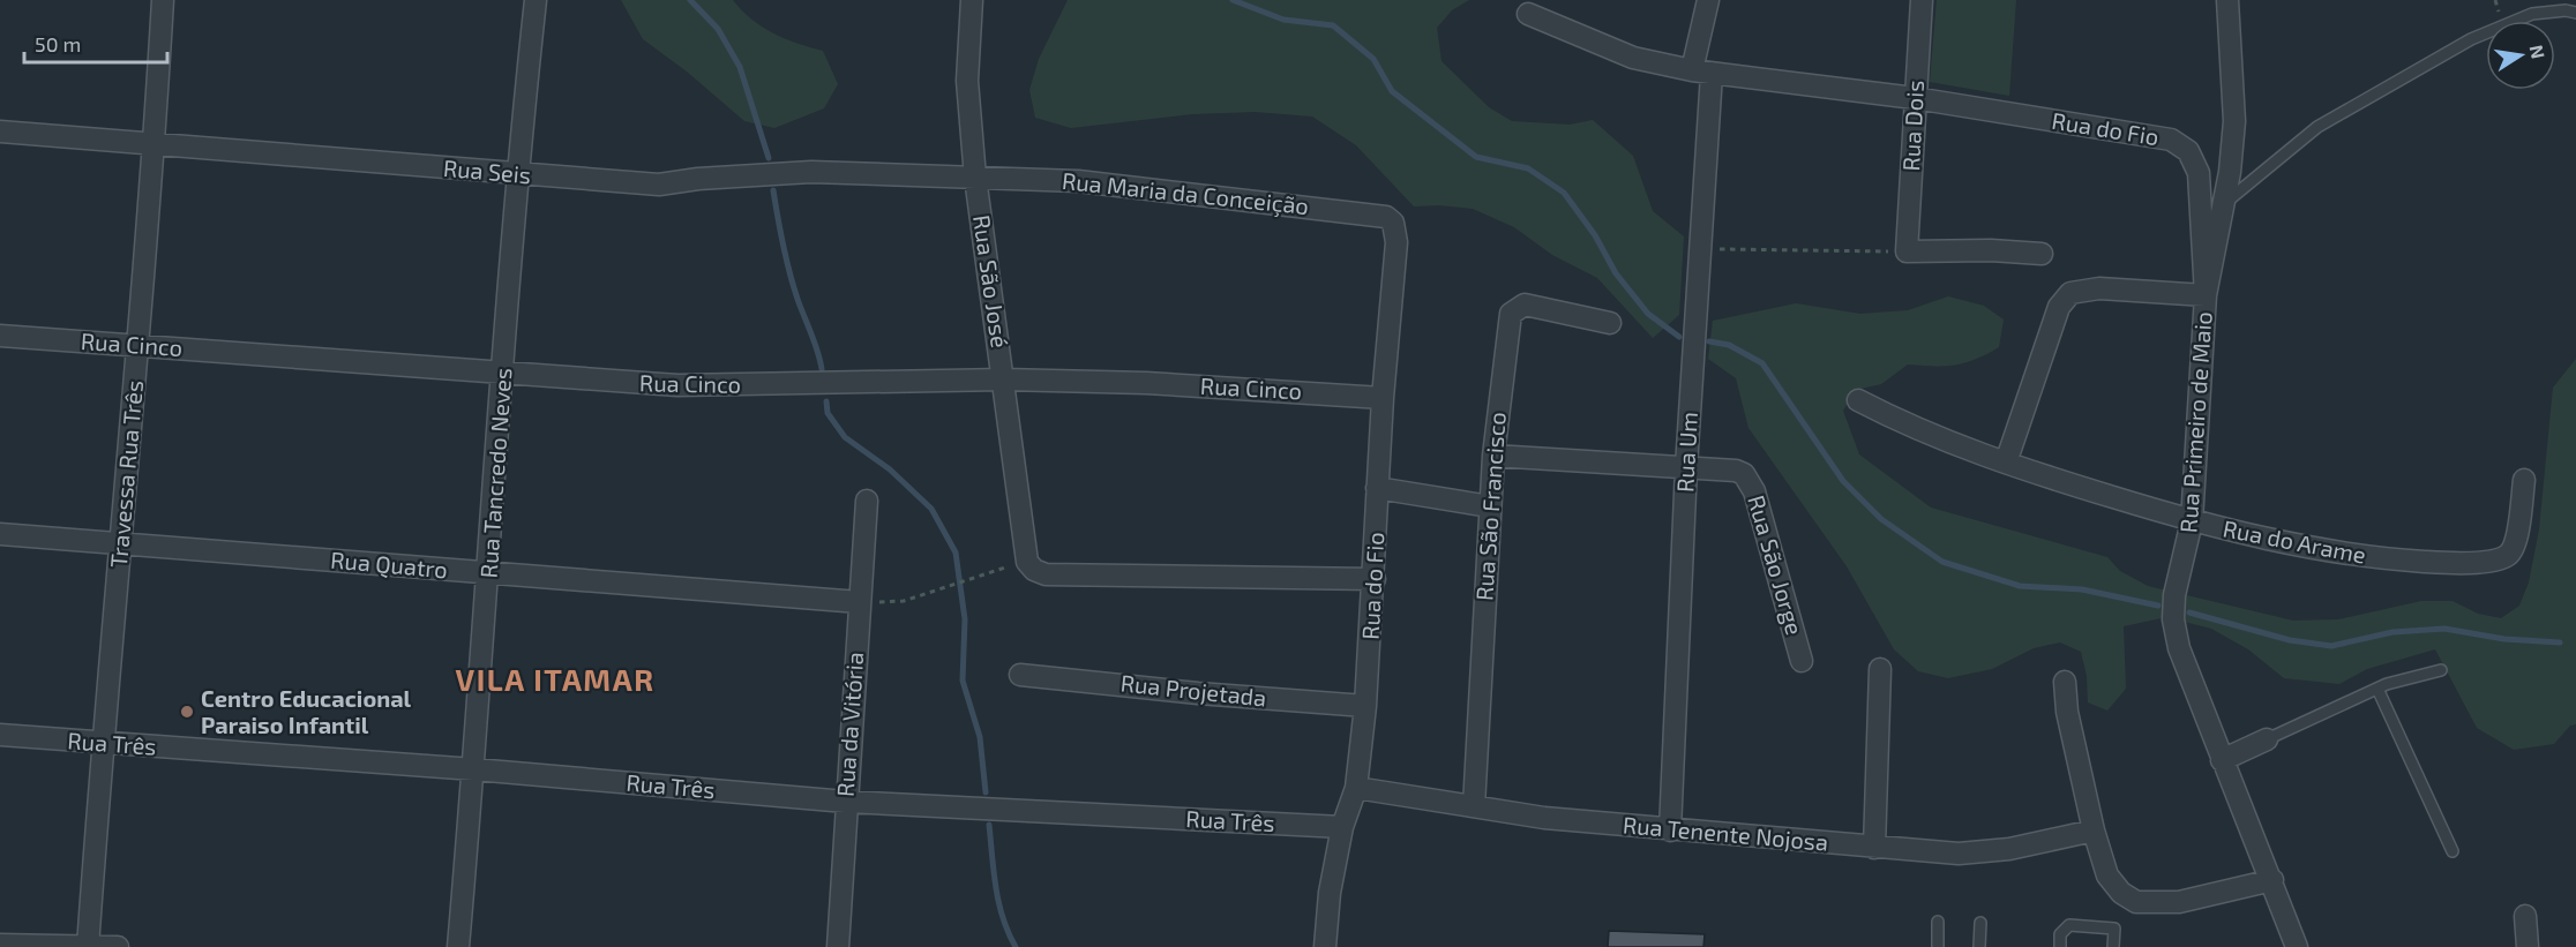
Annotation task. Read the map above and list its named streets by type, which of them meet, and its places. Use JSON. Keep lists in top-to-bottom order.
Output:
{
  "streets": {
    "street": [
      "Rua Dois",
      "Rua do Fio",
      "Rua Seis",
      "Rua Maria da Conceição",
      "Rua São José",
      "Rua Cinco",
      "Rua Primeiro de Maio",
      "Rua Um",
      "Rua Tancredo Neves",
      "Travessa Rua Três",
      "Rua São Francisco",
      "Rua do Arame",
      "Rua Quatro",
      "Rua São Jorge",
      "Rua Projetada",
      "Rua da Vitória",
      "Rua Três",
      "Rua Tenente Nojosa"
    ]
  },
  "crossings": [
    ["Rua Dois", "Rua do Fio"],
    ["Rua do Fio", "Rua Maria da Conceição"],
    ["Rua do Fio", "Rua Cinco"],
    ["Rua do Fio", "Rua Primeiro de Maio"],
    ["Rua do Fio", "Rua Projetada"],
    ["Rua do Fio", "Rua Três"],
    ["Rua do Fio", "Rua Tenente Nojosa"],
    ["Rua Seis", "Rua Maria da Conceição"],
    ["Rua Seis", "Rua São José"],
    ["Rua Seis", "Rua Tancredo Neves"],
    ["Rua Seis", "Travessa Rua Três"],
    ["Rua Maria da Conceição", "Rua São José"],
    ["Rua São José", "Rua Cinco"],
    ["Rua Cinco", "Rua Tancredo Neves"],
    ["Rua Cinco", "Travessa Rua Três"],
    ["Rua Primeiro de Maio", "Rua do Arame"],
    ["Rua Um", "Rua São Jorge"],
    ["Rua Um", "Rua Tenente Nojosa"],
    ["Rua Tancredo Neves", "Rua Quatro"],
    ["Rua Tancredo Neves", "Rua Três"],
    ["Travessa Rua Três", "Rua Quatro"],
    ["Travessa Rua Três", "Rua Três"],
    ["Rua São Francisco", "Rua São Jorge"],
    ["Rua São Francisco", "Rua Tenente Nojosa"],
    ["Rua Quatro", "Rua da Vitória"],
    ["Rua da Vitória", "Rua Três"]
  ],
  "districts": ["VILA ITAMAR"],
  "places": ["Centro Educacional Paraiso Infantil"],
  "scale_bar": "50 m",
  "north": "right"
}
